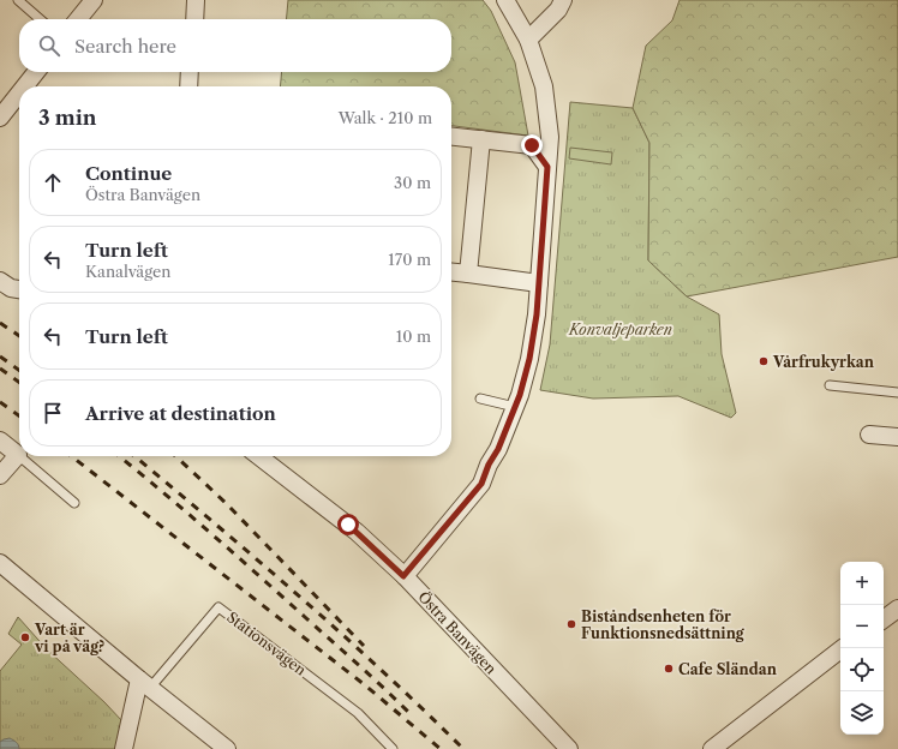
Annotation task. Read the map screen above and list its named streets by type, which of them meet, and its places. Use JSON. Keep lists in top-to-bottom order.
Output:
{
  "streets": {
    "street": ["Östra Banvägen"],
    "lane": ["Stationsvägen"]
  },
  "parks": ["Konvaljeparken"],
  "places": [
    "Vårfrukyrkan",
    "Biståndsenheten för Funktionsnedsättning",
    "Vart är vi på väg?",
    "Cafe Sländan"
  ],
  "page": {
    "search": "Search here",
    "heading": ["3 min", "Walk · 210 m"],
    "list": [
      ["Continue", "Östra Banvägen", "30 m"],
      ["Turn left", "Kanalvägen", "170 m"],
      ["Turn left", "10 m"],
      "Arrive at destination"
    ],
    "map_buttons": ["+", "−"]
  }
}
